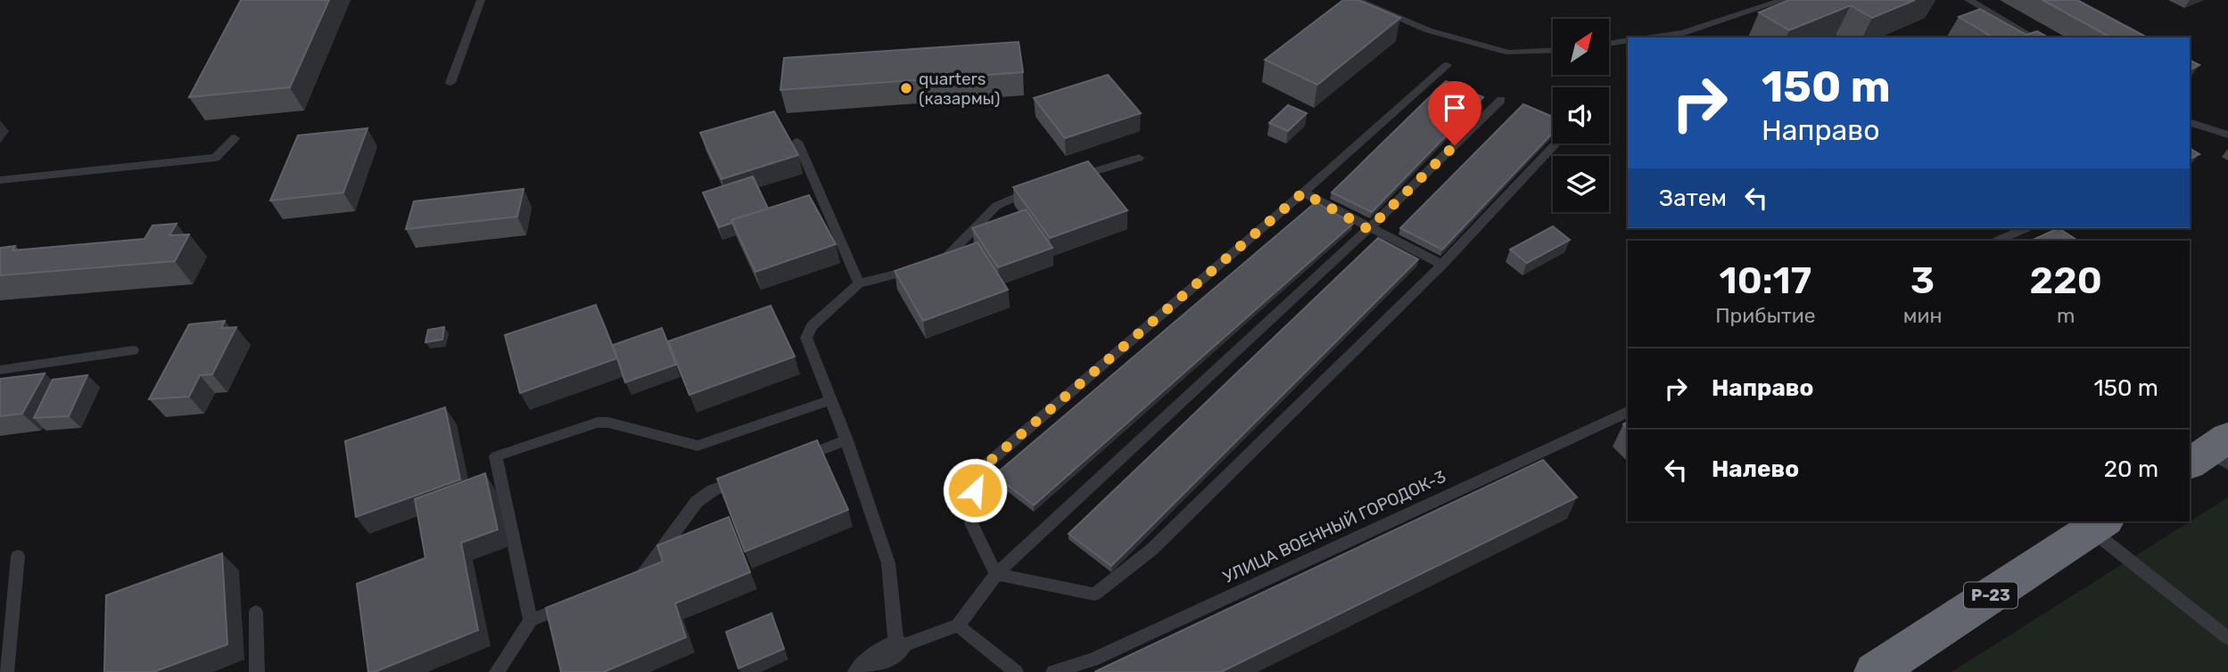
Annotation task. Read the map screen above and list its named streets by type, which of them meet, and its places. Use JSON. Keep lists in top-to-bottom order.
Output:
{
  "streets": {
    "highway": ["Р-23"],
    "lane": ["УЛИЦА ВОЕННЫЙ ГОРОДОК-3"]
  },
  "places": ["quarters (казармы)"],
  "north": "top right",
  "page": {
    "turn": ["150 m", "Направо"],
    "then": "Затем",
    "eta": [
      "10:17",
      "Прибытие",
      "3",
      "мин",
      "220",
      "m"
    ],
    "list": [
      {
        "name": "Направо",
        "value": "150 m"
      },
      {
        "name": "Налево",
        "value": "20 m"
      }
    ]
  }
}
